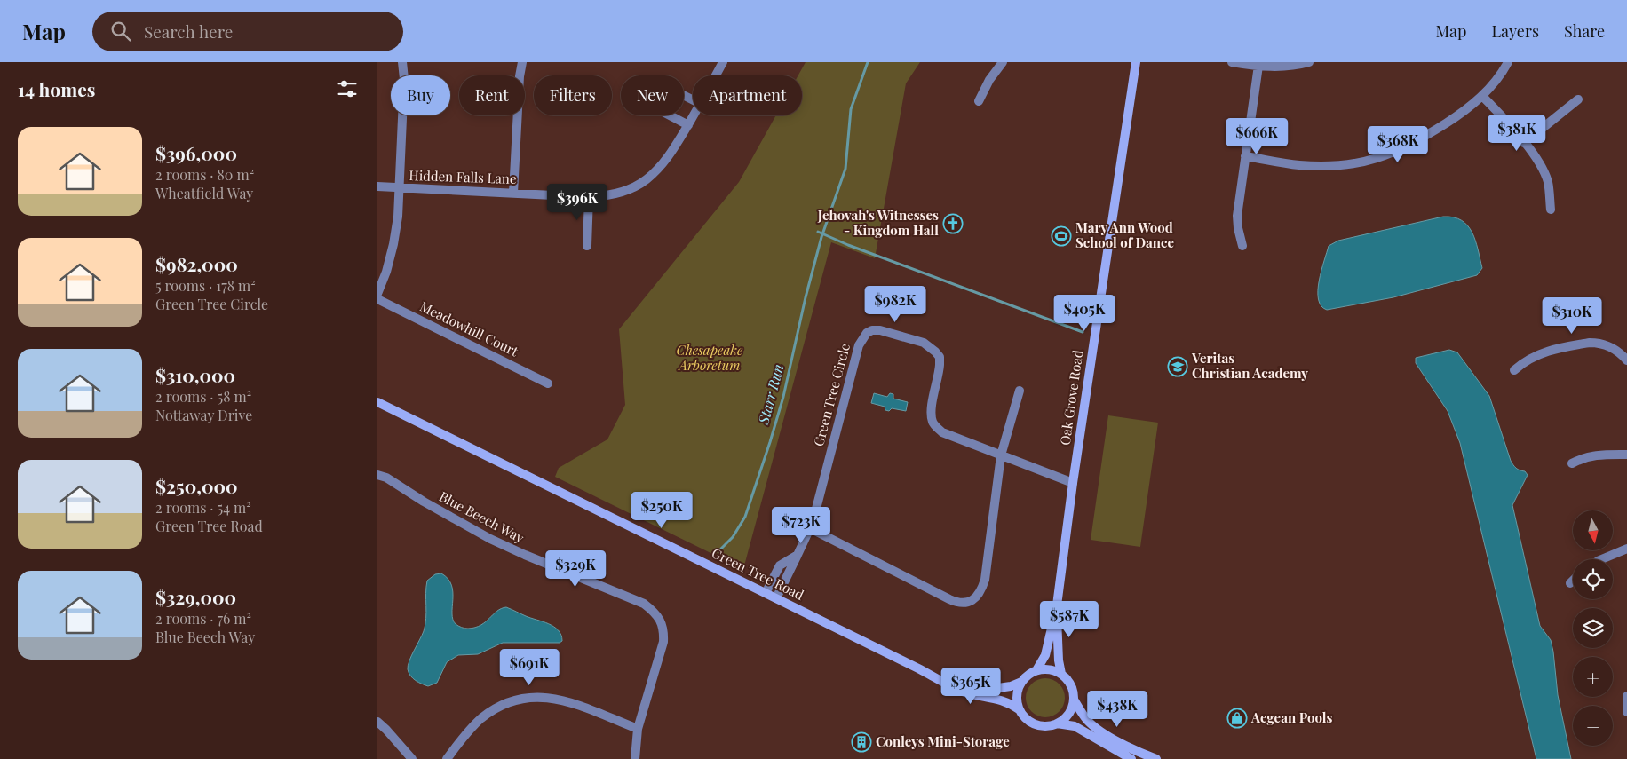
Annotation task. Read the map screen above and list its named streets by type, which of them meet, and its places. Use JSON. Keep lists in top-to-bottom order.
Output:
{
  "streets": {
    "street": [
      "Hidden Falls Lane",
      "Meadowhill Court",
      "Green Tree Circle",
      "Oak Grove Road",
      "Blue Beech Way",
      "Green Tree Road"
    ]
  },
  "crossings": [
    ["Green Tree Circle", "Oak Grove Road"],
    ["Green Tree Circle", "Green Tree Road"],
    ["Oak Grove Road", "Green Tree Road"]
  ],
  "water": ["Starr Run"],
  "parks": ["Chesapeake Arboretum"],
  "places": {
    "church": ["Jehovah's Witnesses - Kingdom Hall"],
    "sports": ["Mary Ann Wood School of Dance"],
    "school or university": ["Veritas Christian Academy"],
    "shop": ["Aegean Pools"],
    "building": ["Conleys Mini-Storage"]
  },
  "north": "bottom",
  "page": {
    "header": "Map",
    "search": "Search here",
    "nav": ["Map", "Layers", "Share"],
    "heading": "14 homes",
    "chip": [
      "Buy",
      "Rent",
      "Filters",
      "New",
      "Apartment"
    ],
    "price": [
      "$381K",
      "$666K",
      "$368K",
      "$396K",
      "$982K",
      "$405K",
      "$310K",
      "$250K",
      "$723K",
      "$329K",
      "$587K",
      "$691K",
      "$365K",
      "$438K"
    ],
    "list": [
      {
        "name": "$396,000",
        "note": "2 rooms · 80 m² · Wheatfield Way"
      },
      {
        "name": "$982,000",
        "note": "5 rooms · 178 m² · Green Tree Circle"
      },
      {
        "name": "$310,000",
        "note": "2 rooms · 58 m² · Nottaway Drive"
      },
      {
        "name": "$250,000",
        "note": "2 rooms · 54 m² · Green Tree Road"
      },
      {
        "name": "$329,000",
        "note": "2 rooms · 76 m² · Blue Beech Way"
      }
    ],
    "map_buttons": ["+", "−"]
  }
}
